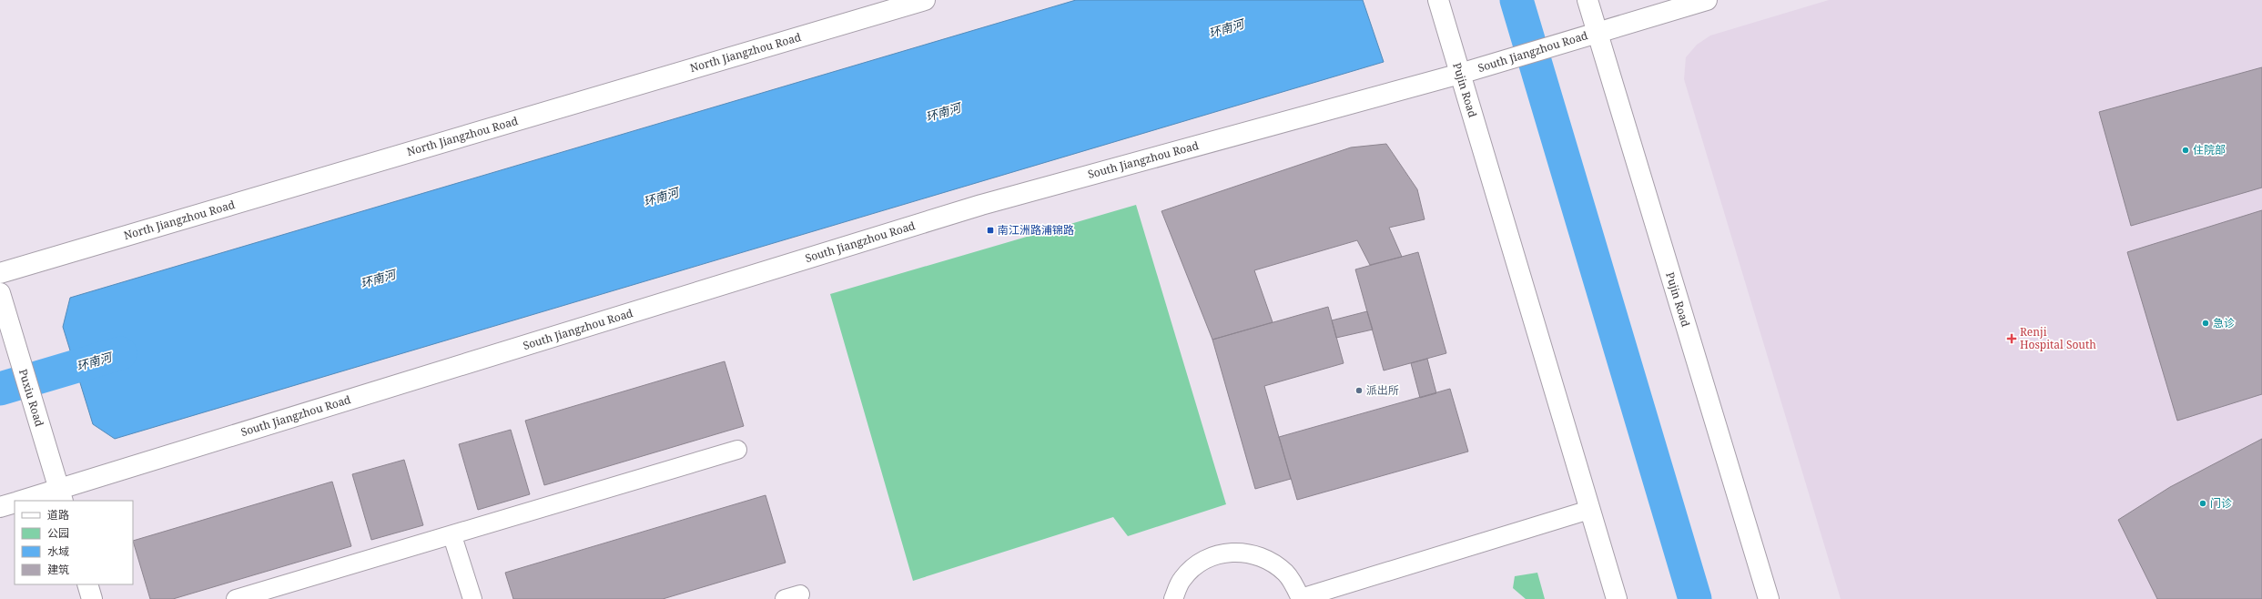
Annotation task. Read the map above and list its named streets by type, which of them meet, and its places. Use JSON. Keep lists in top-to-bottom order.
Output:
{
  "streets": {
    "street": [
      "South Jiangzhou Road",
      "North Jiangzhou Road",
      "Pujin Road",
      "Puxiu Road"
    ]
  },
  "crossings": [
    ["South Jiangzhou Road", "Pujin Road"],
    ["South Jiangzhou Road", "Puxiu Road"]
  ],
  "water": ["环南河"],
  "places": {
    "other": [
      "住院部",
      "急诊",
      "派出所",
      "门诊"
    ],
    "transit": ["南江洲路浦锦路"],
    "health": ["Renji Hospital South"]
  },
  "legend": [
    "道路",
    "公园",
    "水域",
    "建筑"
  ]
}
